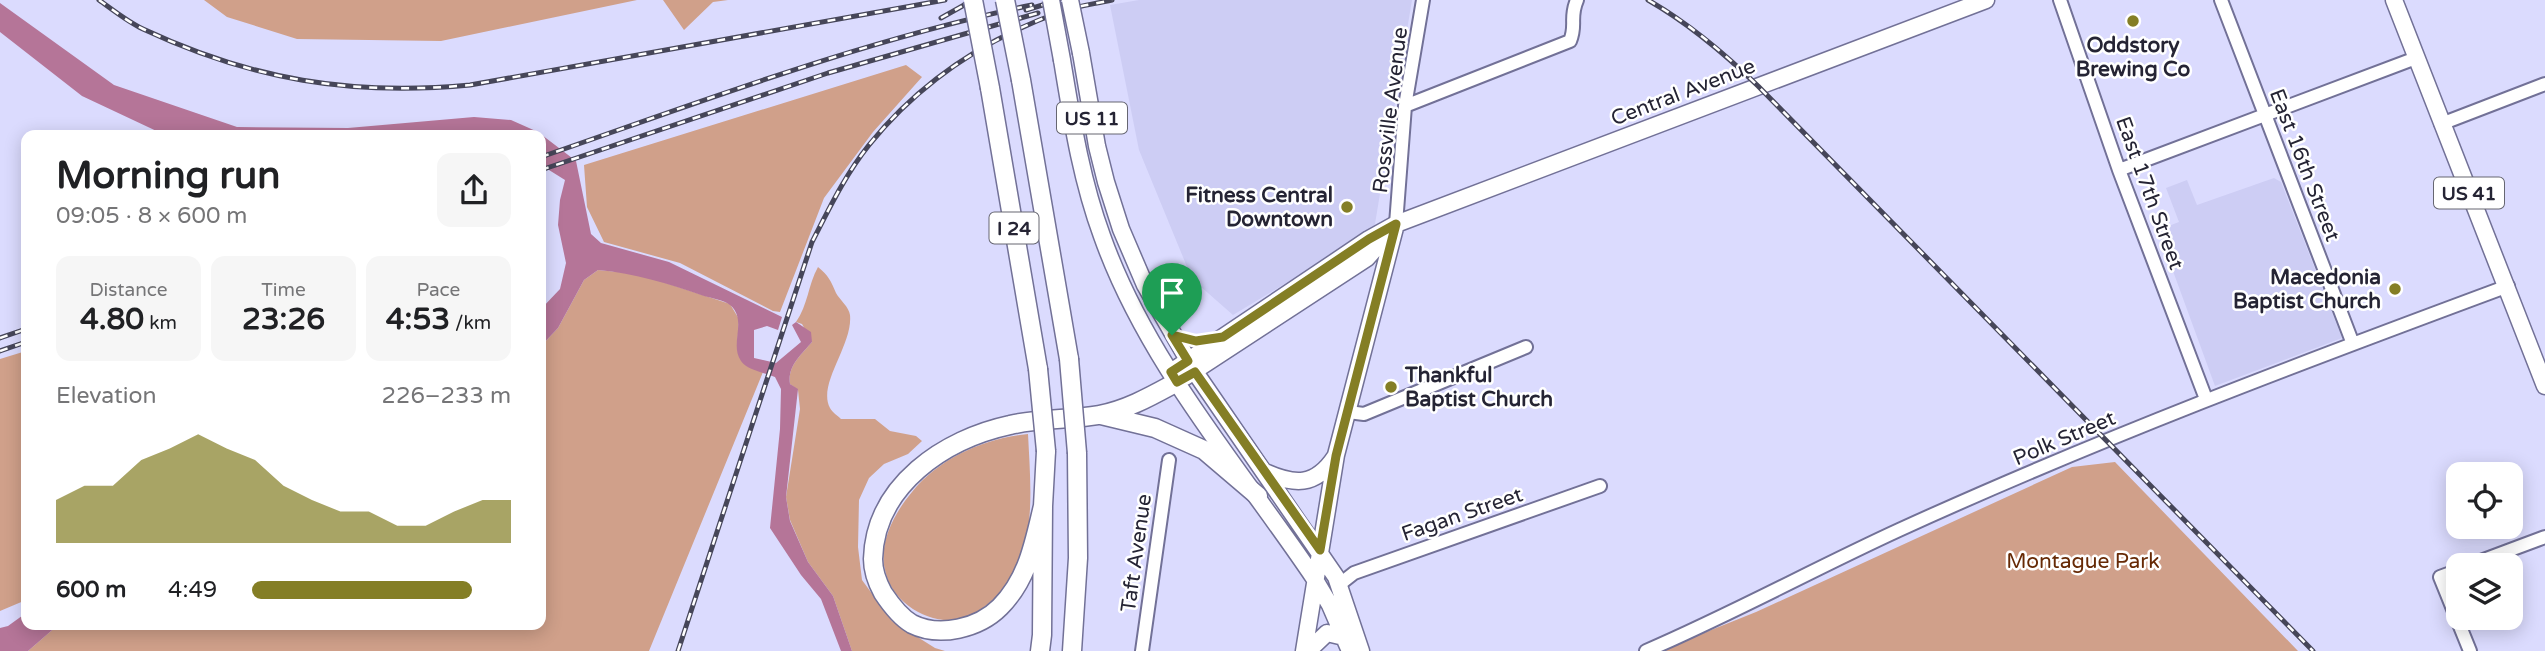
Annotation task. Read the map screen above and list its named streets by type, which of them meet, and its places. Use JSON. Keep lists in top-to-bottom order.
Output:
{
  "streets": {
    "highway": ["I 24"],
    "main road": ["Central Avenue", "US 11", "US 41"],
    "street": [
      "Rossville Avenue",
      "East 16th Street",
      "East 17th Street",
      "Polk Street",
      "Fagan Street",
      "Taft Avenue"
    ]
  },
  "crossings": [
    ["Central Avenue", "Rossville Avenue"],
    ["Central Avenue", "US 11"],
    ["US 11", "Fagan Street"],
    ["East 16th Street", "Polk Street"],
    ["East 17th Street", "Polk Street"],
    ["US 41", "Polk Street"]
  ],
  "parks": ["Montague Park"],
  "places": [
    "Oddstory Brewing Co",
    "Fitness Central Downtown",
    "Macedonia Baptist Church",
    "Thankful Baptist Church"
  ],
  "page": {
    "heading": ["Morning run", "09:05 · 8 × 600 m"],
    "stats": [
      ["Distance", "4.80 km"],
      ["Time", "23:26"],
      ["Pace", "4:53 /km"]
    ],
    "chart": ["Elevation", "226–233 m"],
    "list": [
      {
        "name": "600 m",
        "note": "4:49"
      }
    ]
  }
}
